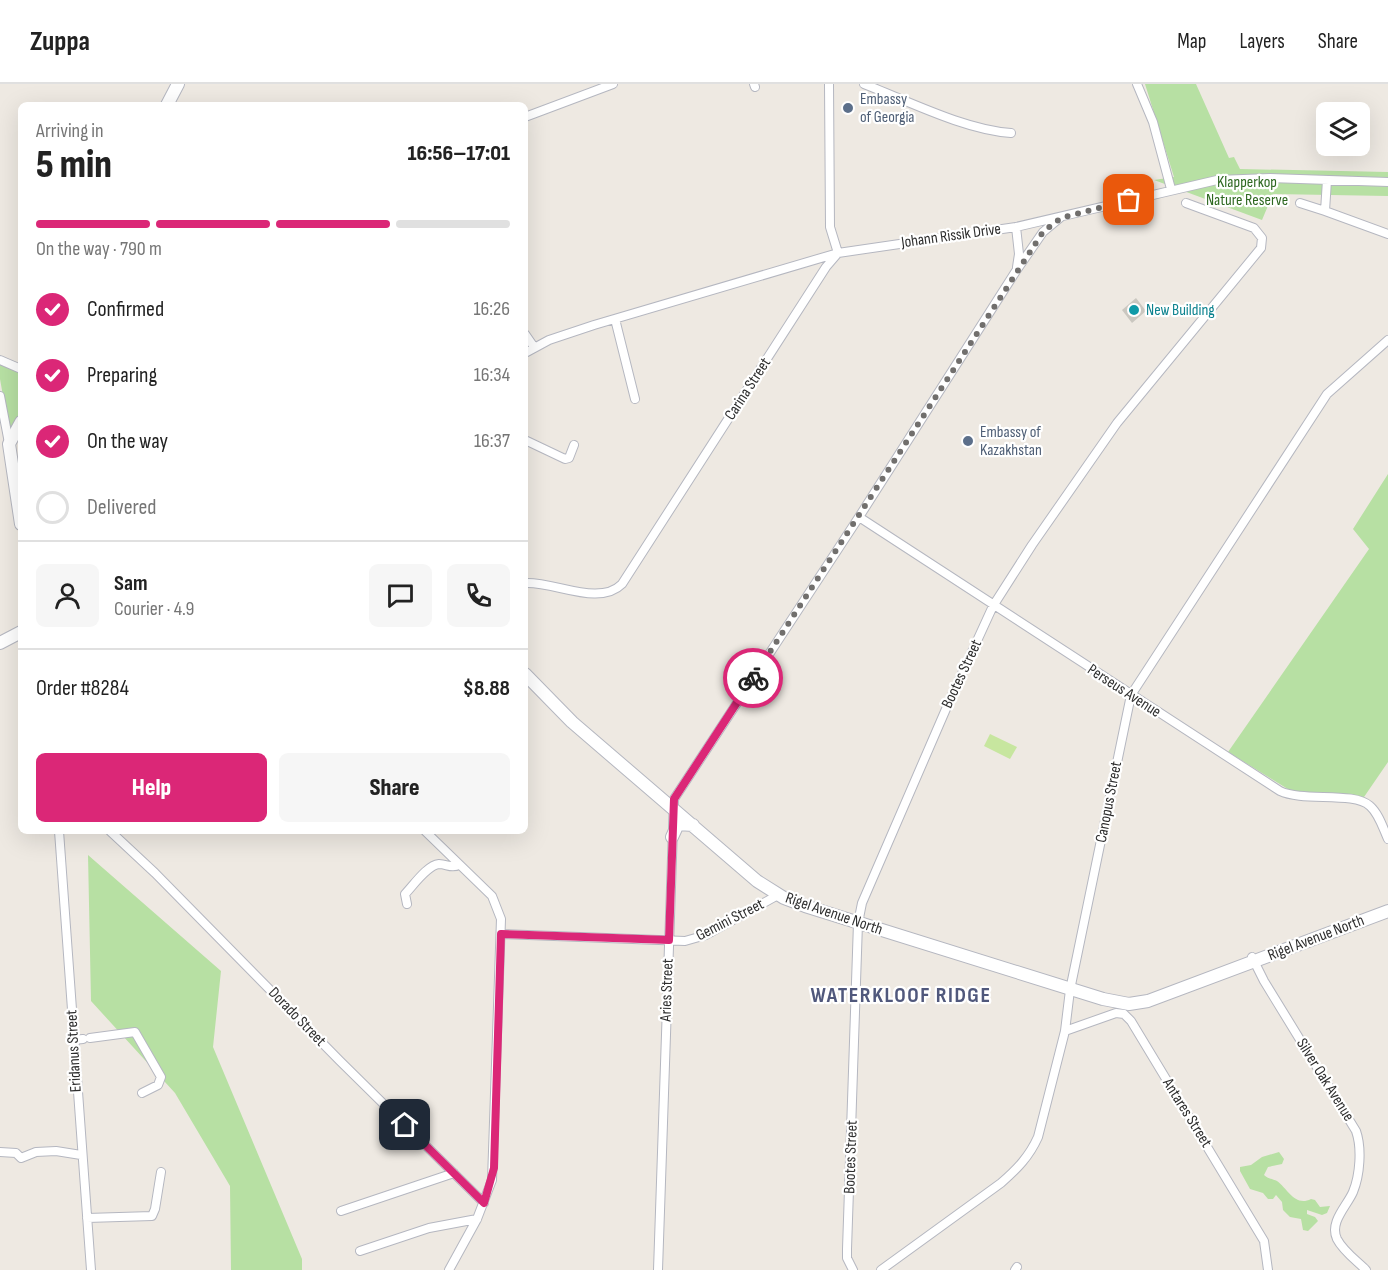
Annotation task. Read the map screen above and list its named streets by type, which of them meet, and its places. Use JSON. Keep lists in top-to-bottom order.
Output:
{
  "streets": {
    "main road": ["Rigel Avenue North"],
    "street": [
      "Johann Rissik Drive",
      "Carina Street",
      "Bootes Street",
      "Perseus Avenue",
      "Canopus Street",
      "Gemini Street",
      "Aries Street",
      "Dorado Street",
      "Eridanus Street",
      "Silver Oak Avenue",
      "Antares Street"
    ]
  },
  "crossings": [
    ["Johann Rissik Drive", "Carina Street"],
    ["Johann Rissik Drive", "Aries Street"],
    ["Bootes Street", "Perseus Avenue"],
    ["Bootes Street", "Rigel Avenue North"],
    ["Perseus Avenue", "Canopus Street"],
    ["Perseus Avenue", "Aries Street"],
    ["Canopus Street", "Rigel Avenue North"],
    ["Canopus Street", "Antares Street"],
    ["Rigel Avenue North", "Gemini Street"],
    ["Rigel Avenue North", "Aries Street"],
    ["Rigel Avenue North", "Silver Oak Avenue"],
    ["Gemini Street", "Aries Street"]
  ],
  "districts": ["WATERKLOOF RIDGE"],
  "parks": ["Klapperkop Nature Reserve"],
  "places": ["Embassy of Georgia", "New Building", "Embassy of Kazakhstan"],
  "page": {
    "header": "Zuppa",
    "nav": ["Map", "Layers", "Share"],
    "heading": ["5 min", "Arriving in", "16:56–17:01"],
    "panel": [
      "Sam",
      "Courier · 4.9",
      "Order #8284",
      "$8.88"
    ],
    "bar": "On the way · 790 m",
    "list": [
      ["Confirmed", "16:26"],
      ["Preparing", "16:34"],
      ["On the way", "16:37"],
      "Delivered"
    ],
    "buttons": ["Help", "Share"]
  }
}
